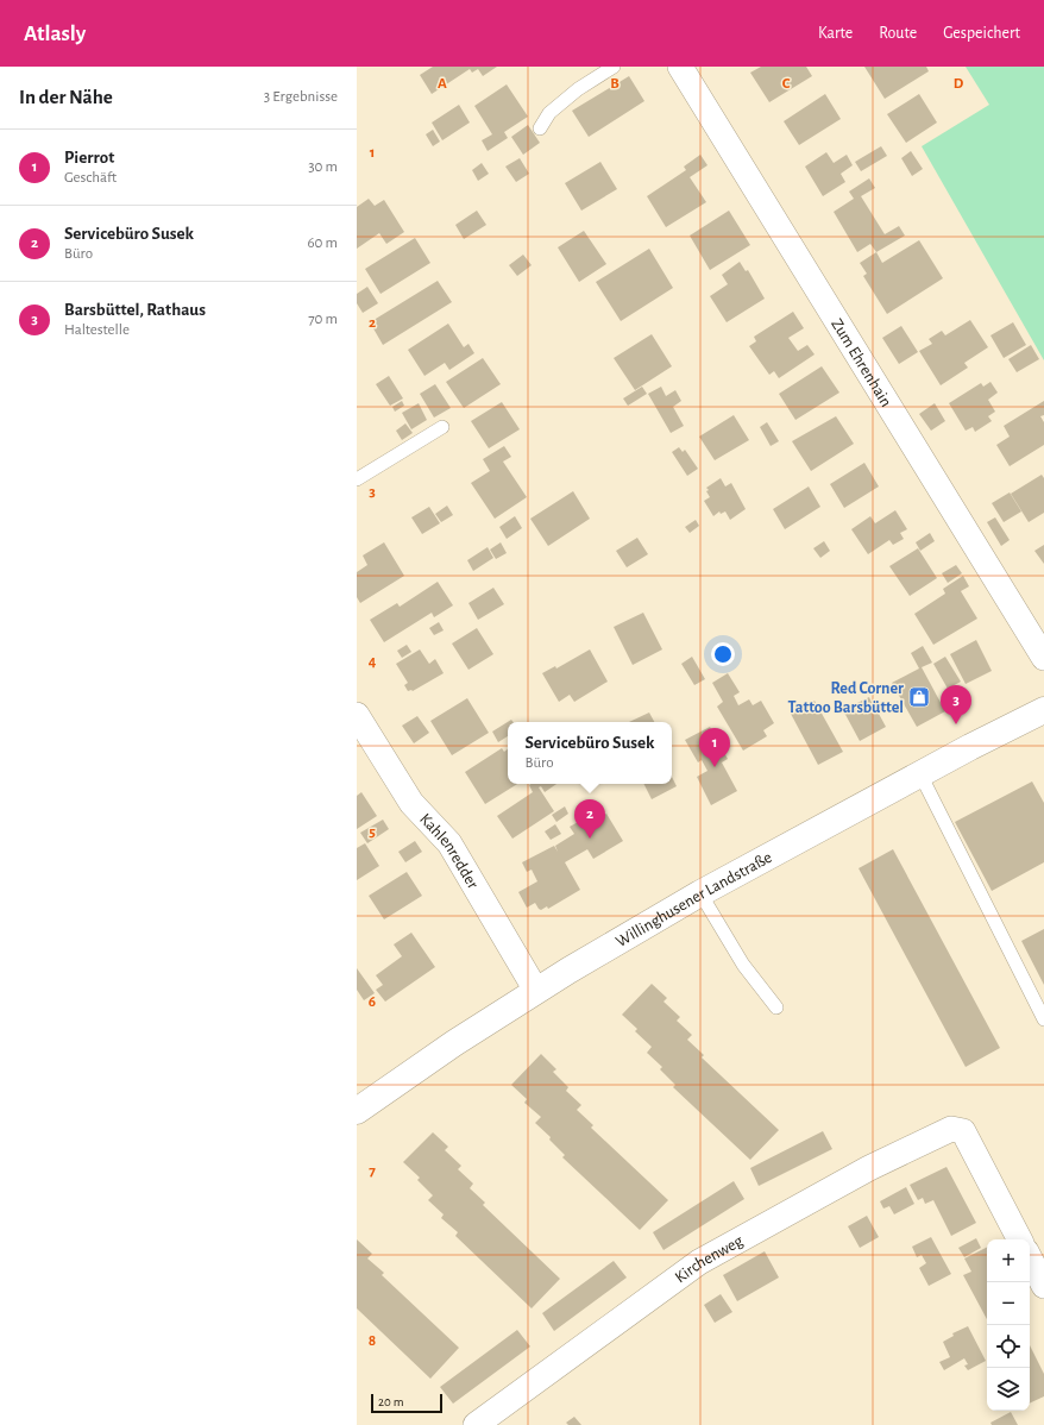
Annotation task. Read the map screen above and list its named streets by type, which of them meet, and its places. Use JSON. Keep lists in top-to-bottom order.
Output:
{
  "streets": {
    "street": [
      "Zum Ehrenhain",
      "Kahlenredder",
      "Willinghusener Landstraße",
      "Kirchenweg"
    ]
  },
  "crossings": [
    ["Kahlenredder", "Willinghusener Landstraße"]
  ],
  "places": {
    "shop": ["Red Corner Tattoo Barsbüttel"]
  },
  "scale_bar": "20 m",
  "page": {
    "header": "Atlasly",
    "nav": ["Karte", "Route", "Gespeichert"],
    "heading": ["In der Nähe", "3 Ergebnisse"],
    "list": [
      {
        "mark": "1",
        "name": "Pierrot",
        "note": "Geschäft",
        "value": "30 m"
      },
      {
        "mark": "2",
        "name": "Servicebüro Susek",
        "note": "Büro",
        "value": "60 m"
      },
      {
        "mark": "3",
        "name": "Barsbüttel, Rathaus",
        "note": "Haltestelle",
        "value": "70 m"
      }
    ],
    "pins": ["3", "1", "2"],
    "popup": ["Servicebüro Susek", "Büro"],
    "map_buttons": ["+", "−"],
    "scale": "20 m"
  },
  "grid": {
    "columns": [
      "A",
      "B",
      "C",
      "D"
    ],
    "rows": [
      "1",
      "2",
      "3",
      "4",
      "5",
      "6",
      "7",
      "8"
    ]
  }
}
